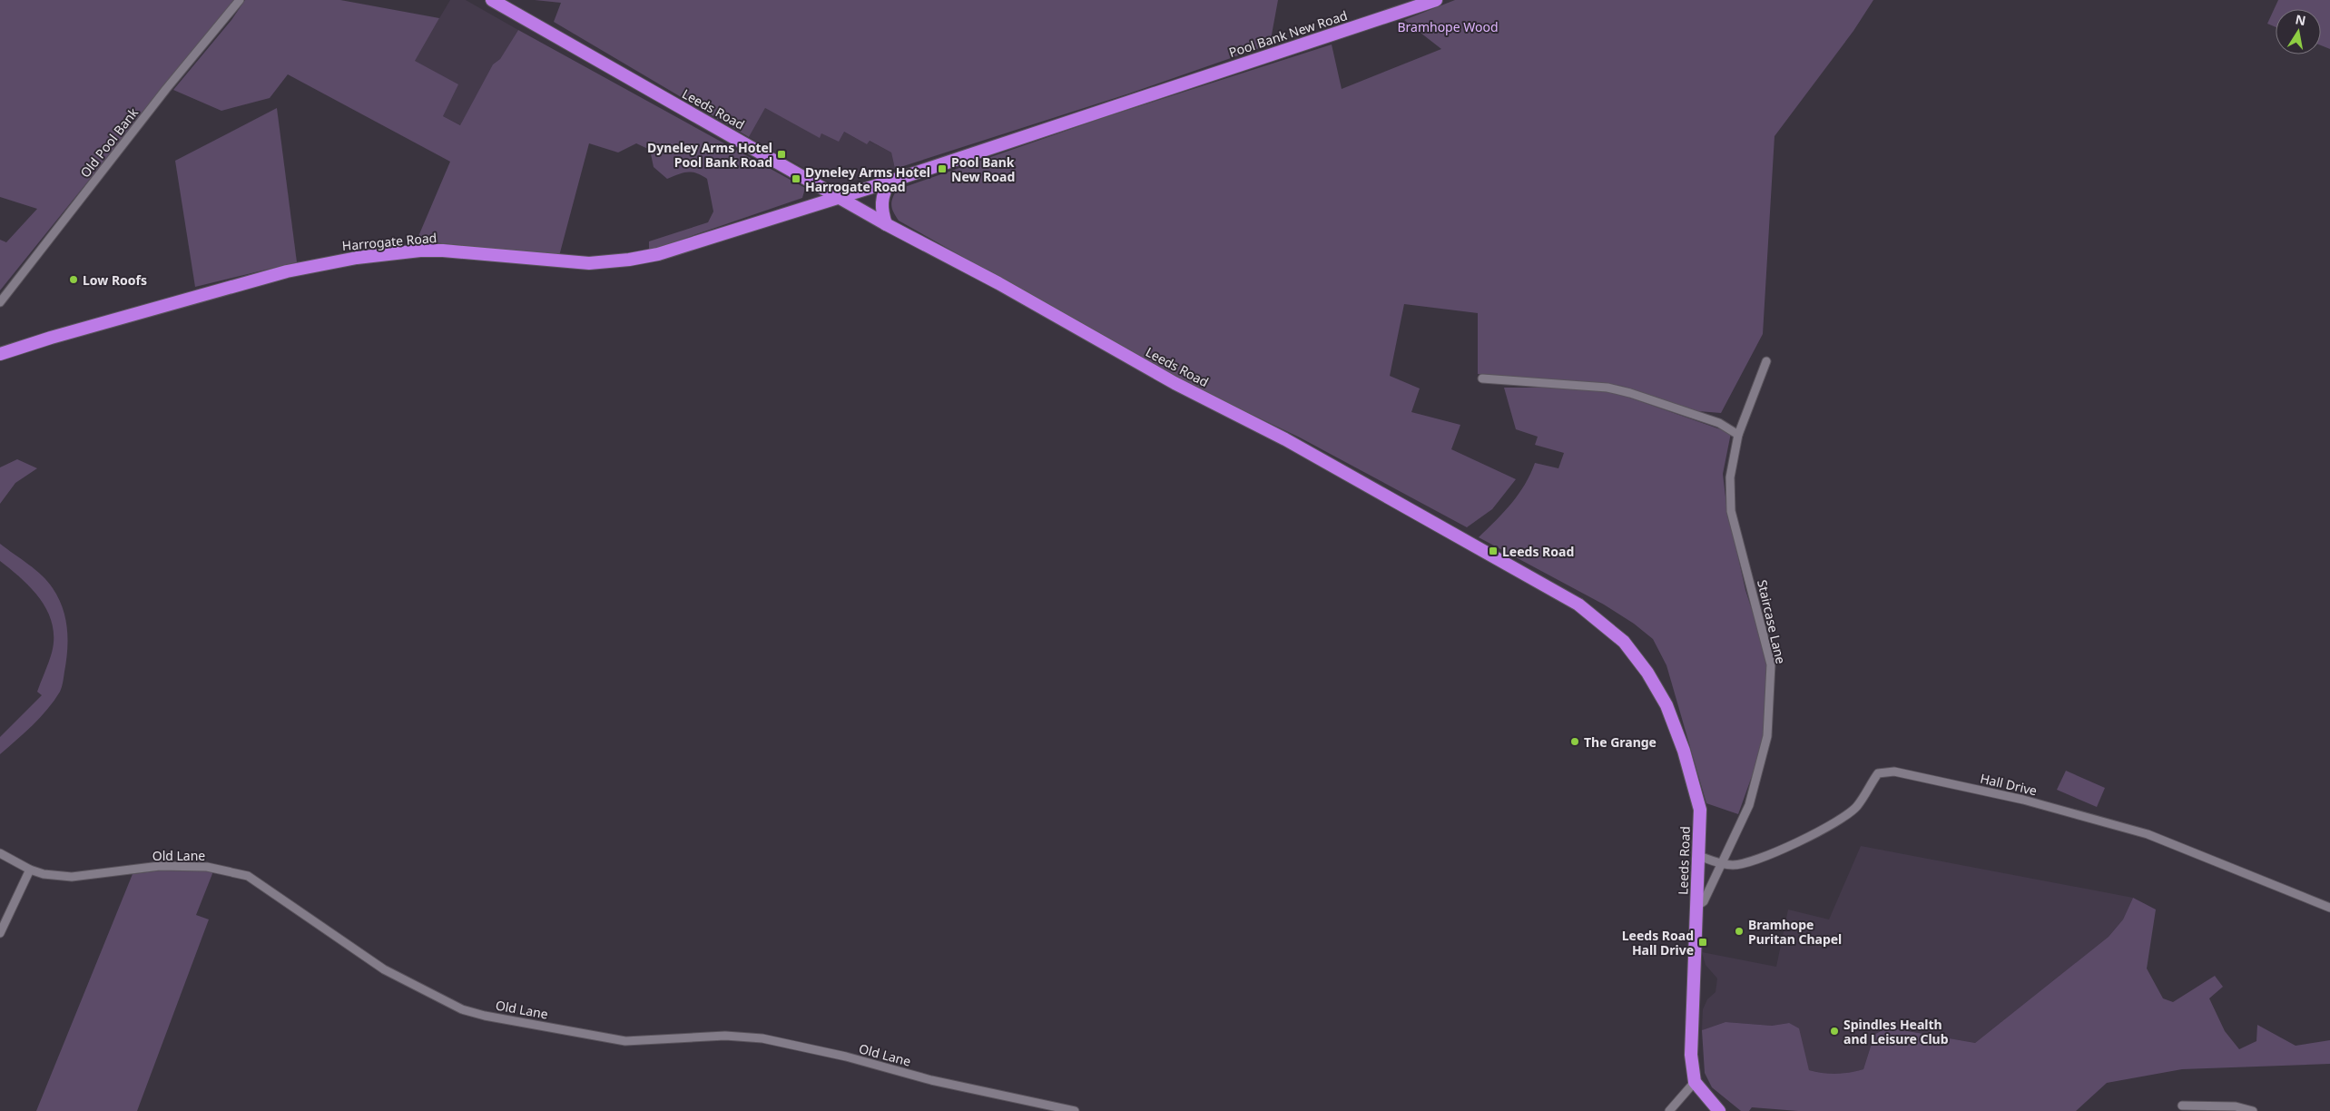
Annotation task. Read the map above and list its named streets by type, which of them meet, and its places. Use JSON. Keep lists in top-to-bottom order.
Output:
{
  "streets": {
    "highway": ["Pool Bank New Road", "Leeds Road", "Harrogate Road"],
    "street": [
      "Old Pool Bank",
      "Staircase Lane",
      "Hall Drive",
      "Old Lane"
    ]
  },
  "crossings": [
    ["Pool Bank New Road", "Leeds Road"],
    ["Pool Bank New Road", "Harrogate Road"],
    ["Leeds Road", "Harrogate Road"],
    ["Leeds Road", "Staircase Lane"],
    ["Leeds Road", "Hall Drive"],
    ["Staircase Lane", "Hall Drive"]
  ],
  "parks": ["Bramhope Wood"],
  "places": {
    "transit": [
      "Dyneley Arms Hotel Pool Bank Road",
      "Pool Bank New Road",
      "Dyneley Arms Hotel Harrogate Road",
      "Leeds Road",
      "Leeds Road Hall Drive"
    ],
    "other": [
      "Low Roofs",
      "The Grange",
      "Bramhope Puritan Chapel",
      "Spindles Health and Leisure Club"
    ]
  },
  "north": "top"
}
